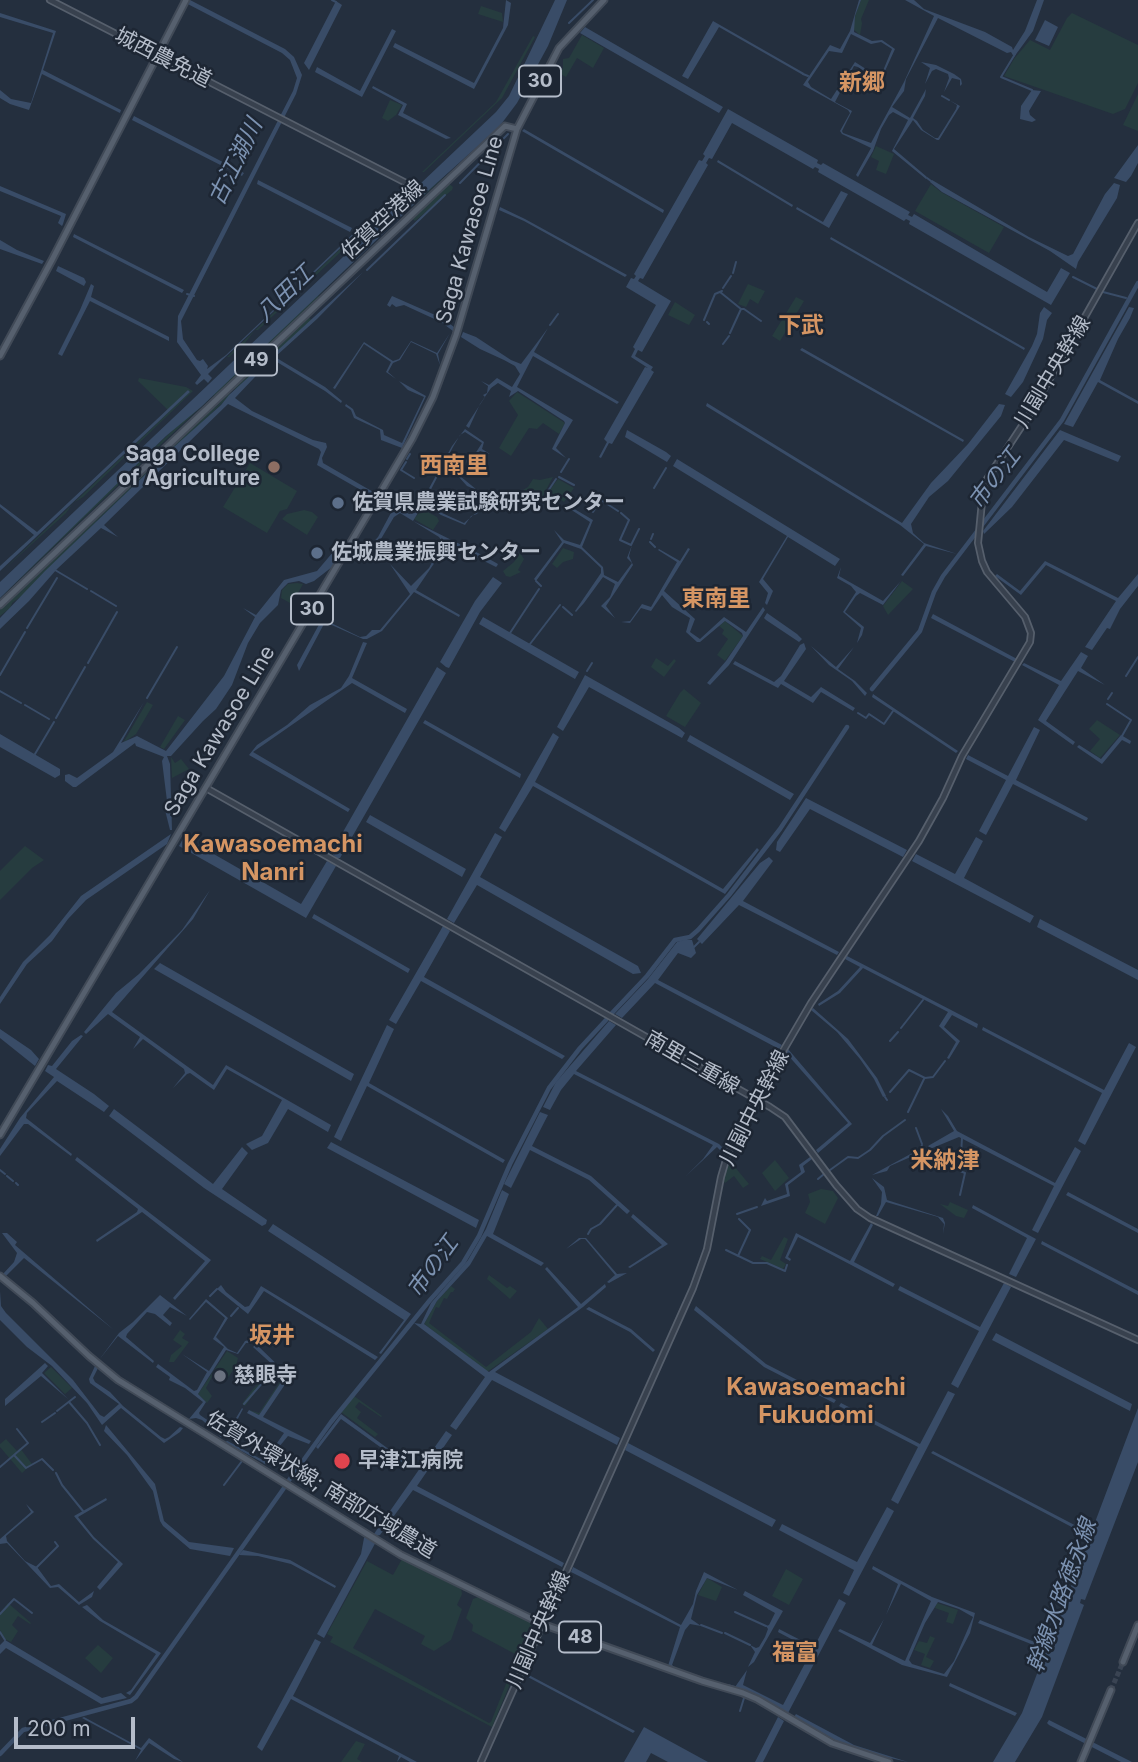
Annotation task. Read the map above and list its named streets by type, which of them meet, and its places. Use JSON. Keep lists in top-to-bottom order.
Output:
{
  "streets": {
    "main road": [
      "30",
      "佐賀空港線",
      "Saga Kawasoe Line",
      "49",
      "佐賀外環状線; 南部広域農道",
      "48"
    ],
    "street": ["城西農免道", "川副中央幹線", "南里三重線"]
  },
  "crossings": [
    ["佐賀空港線", "Saga Kawasoe Line"],
    ["Saga Kawasoe Line", "南里三重線"],
    ["川副中央幹線", "南里三重線"],
    ["川副中央幹線", "佐賀外環状線; 南部広域農道"]
  ],
  "districts": [
    "新郷",
    "下武",
    "西南里",
    "東南里",
    "Kawasoemachi Nanri",
    "米納津",
    "坂井",
    "Kawasoemachi Fukudomi",
    "福富"
  ],
  "water": [
    "古江湖川",
    "八田江",
    "市の江",
    "幹線水路徳永線"
  ],
  "places": [
    "Saga College of Agriculture",
    "佐賀県農業試験研究センター",
    "佐城農業振興センター",
    "慈眼寺",
    "早津江病院"
  ],
  "scale_bar": "200 m"
}
